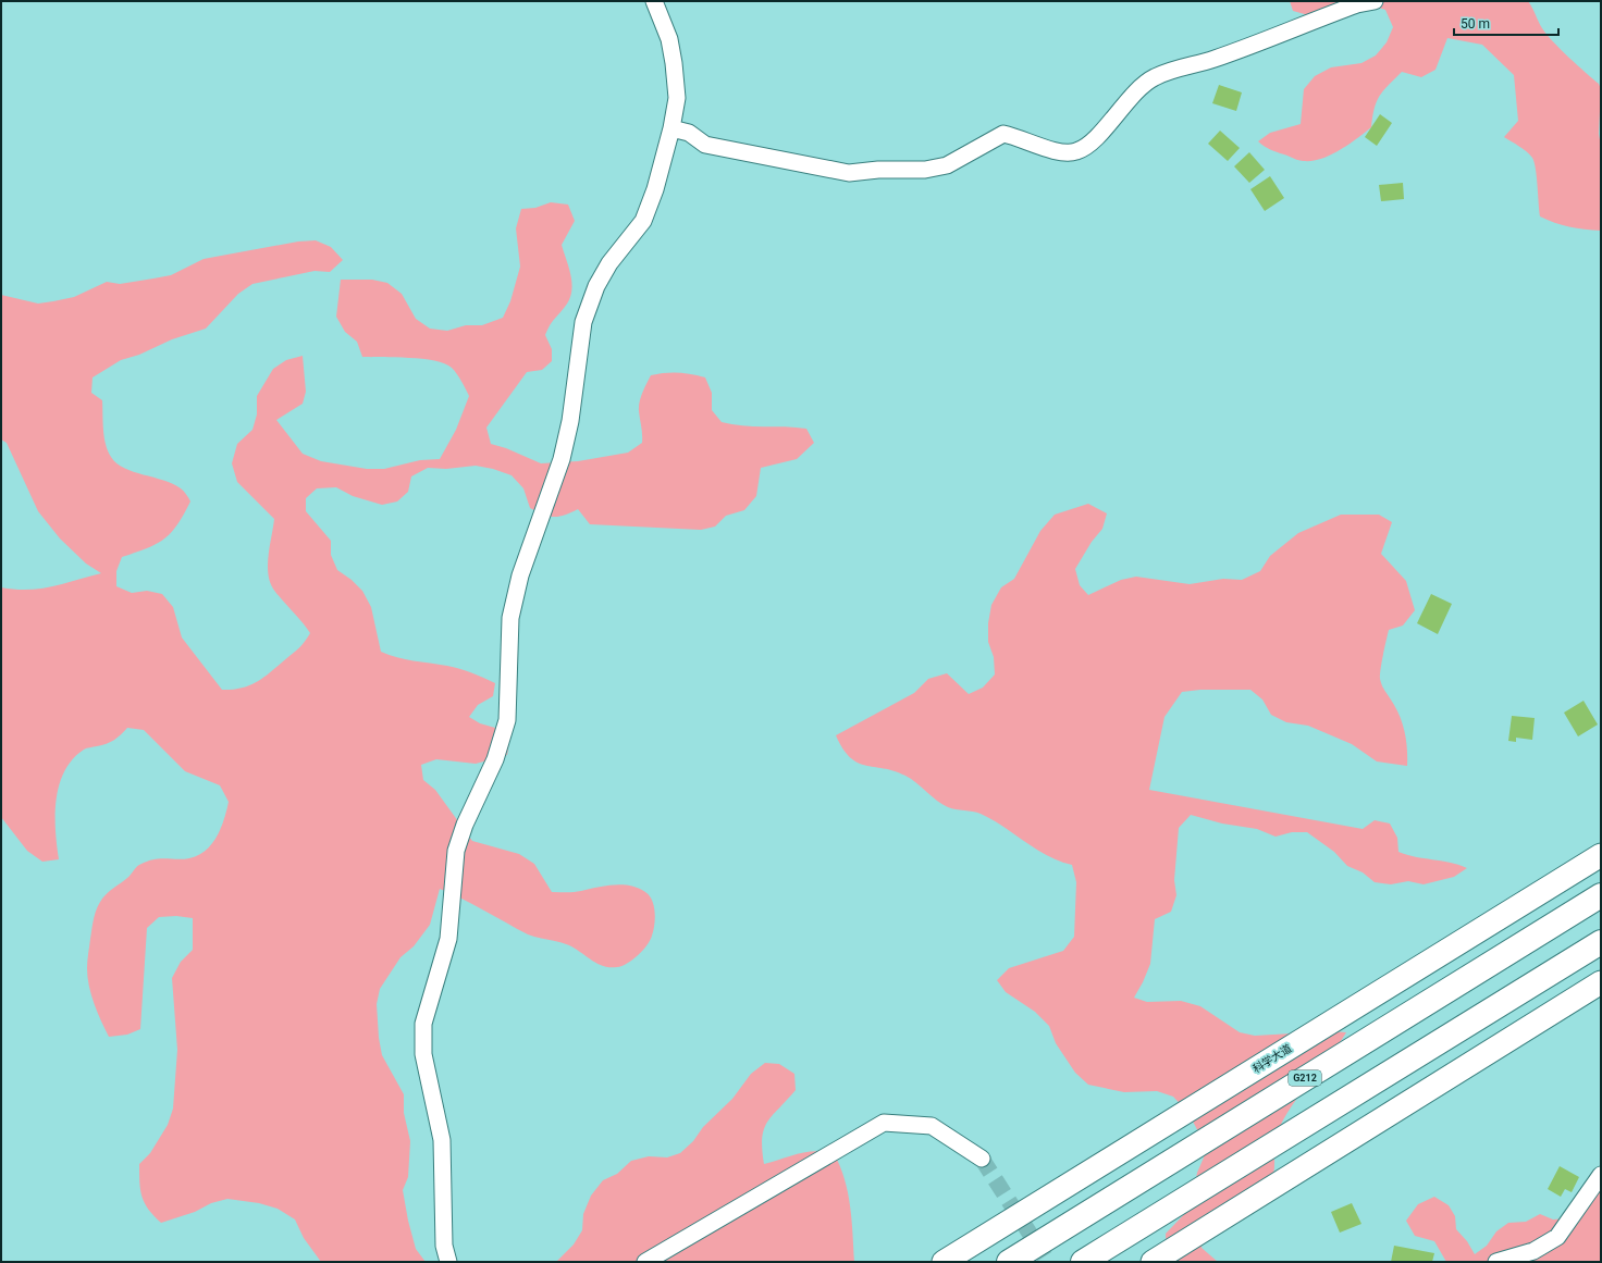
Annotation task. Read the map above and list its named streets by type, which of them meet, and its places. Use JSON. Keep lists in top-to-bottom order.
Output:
{
  "streets": {
    "highway": ["G212"],
    "main road": ["科学大道"]
  },
  "scale_bar": "50 m"
}
